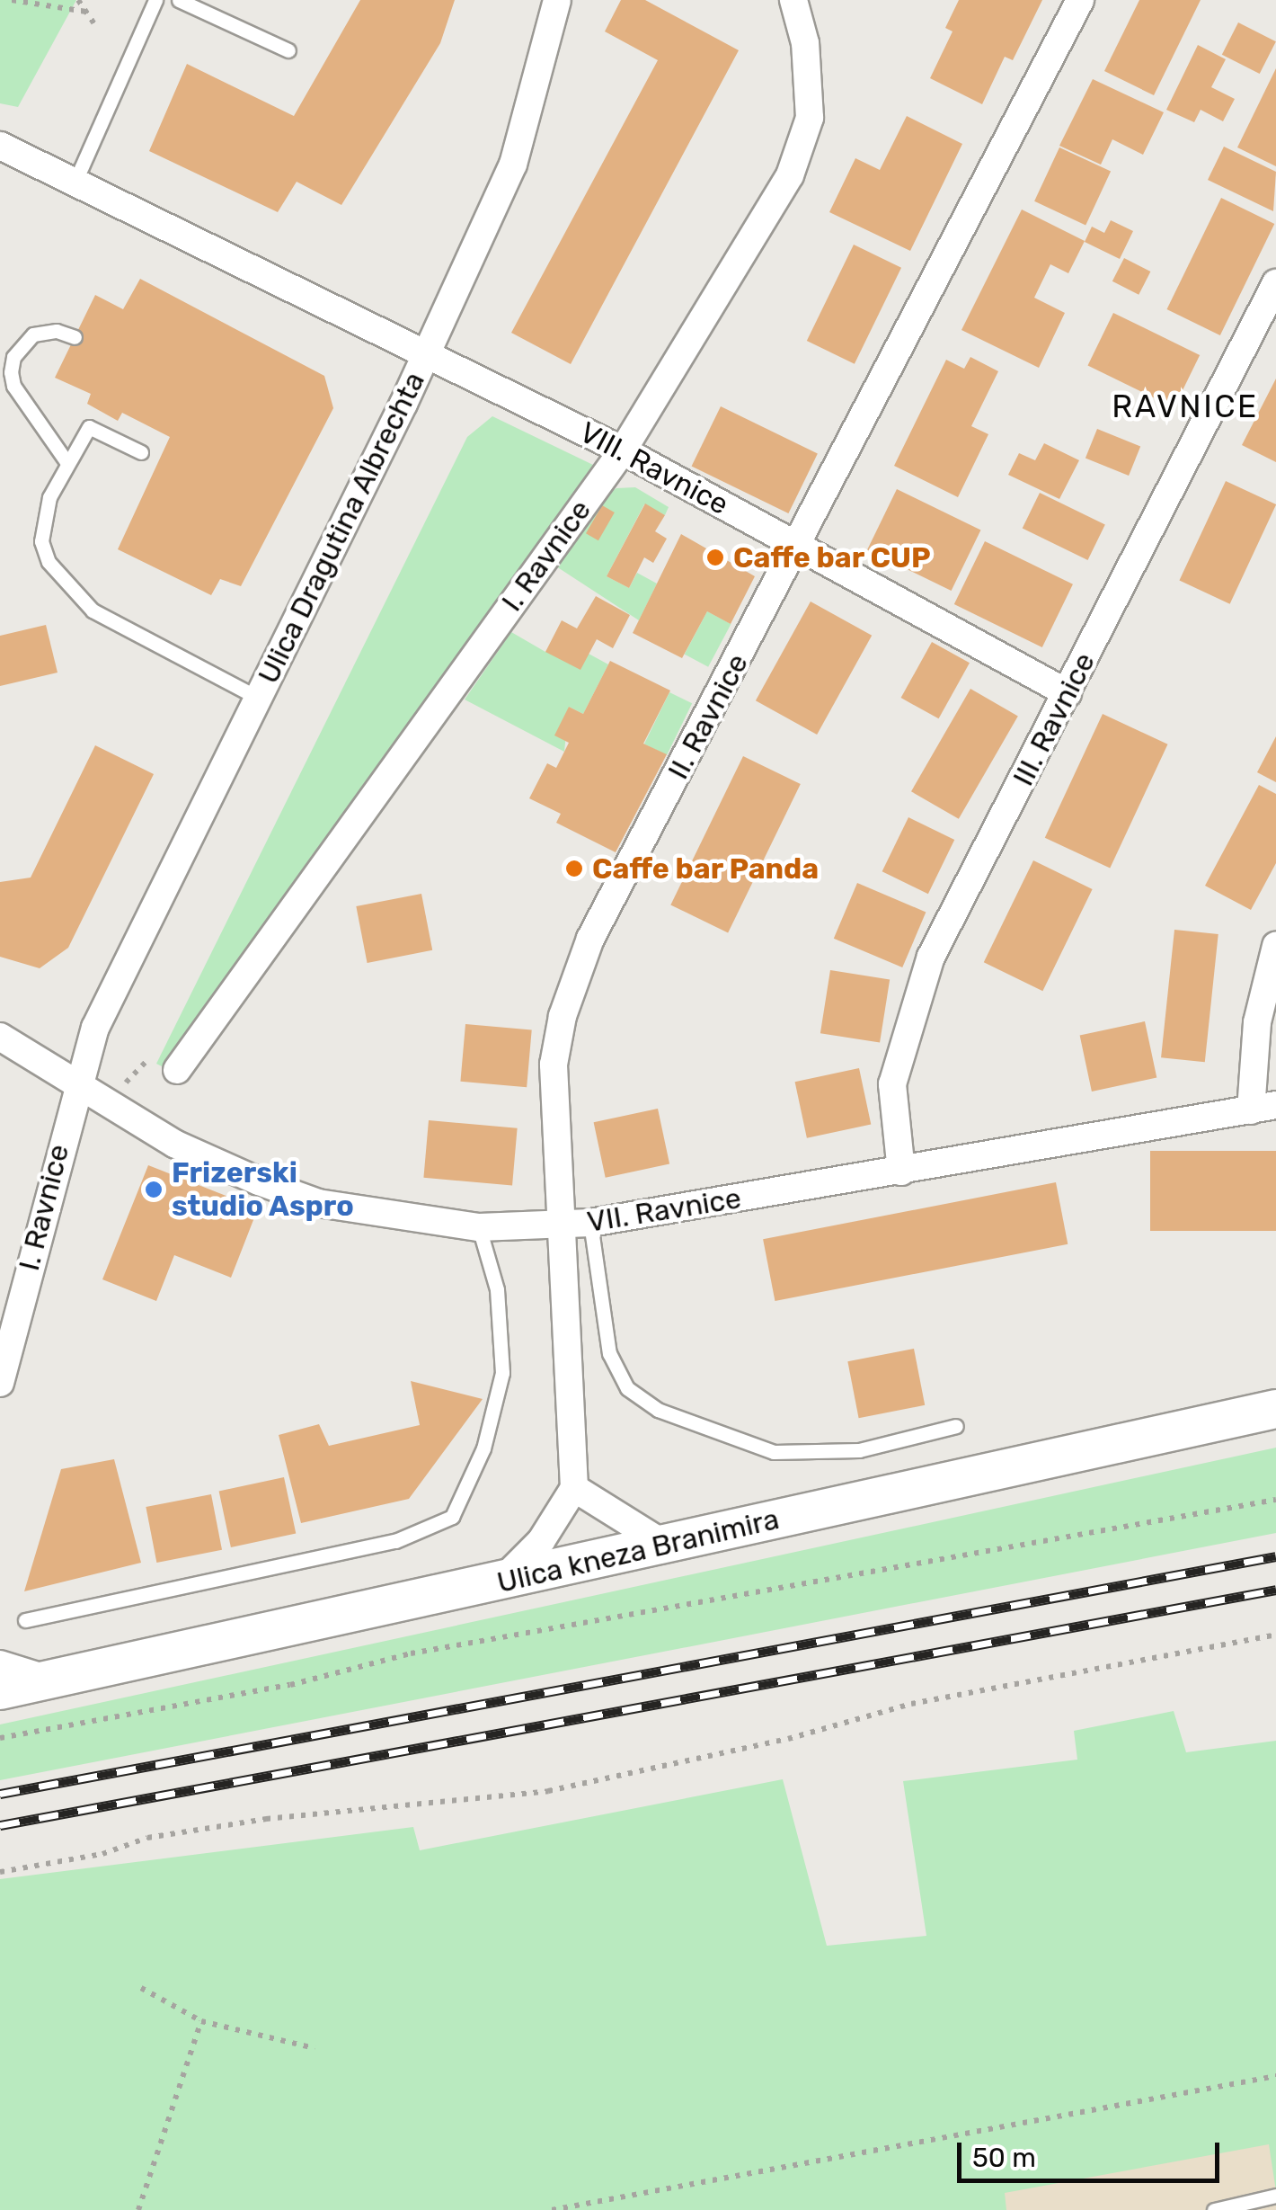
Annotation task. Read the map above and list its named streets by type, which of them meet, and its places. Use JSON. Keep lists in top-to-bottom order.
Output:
{
  "streets": {
    "main road": ["Ulica kneza Branimira"],
    "street": [
      "VIII. Ravnice",
      "Ulica Dragutina Albrechta",
      "I. Ravnice",
      "II. Ravnice",
      "III. Ravnice",
      "VII. Ravnice"
    ]
  },
  "crossings": [
    ["VIII. Ravnice", "Ulica Dragutina Albrechta"],
    ["VIII. Ravnice", "I. Ravnice"],
    ["VIII. Ravnice", "II. Ravnice"],
    ["VIII. Ravnice", "III. Ravnice"],
    ["Ulica Dragutina Albrechta", "I. Ravnice"],
    ["Ulica Dragutina Albrechta", "VII. Ravnice"],
    ["I. Ravnice", "VII. Ravnice"],
    ["II. Ravnice", "VII. Ravnice"],
    ["III. Ravnice", "VII. Ravnice"]
  ],
  "districts": ["RAVNICE"],
  "places": ["Caffe bar CUP", "Caffe bar Panda", "Frizerski studio Aspro"],
  "scale_bar": "50 m"
}
